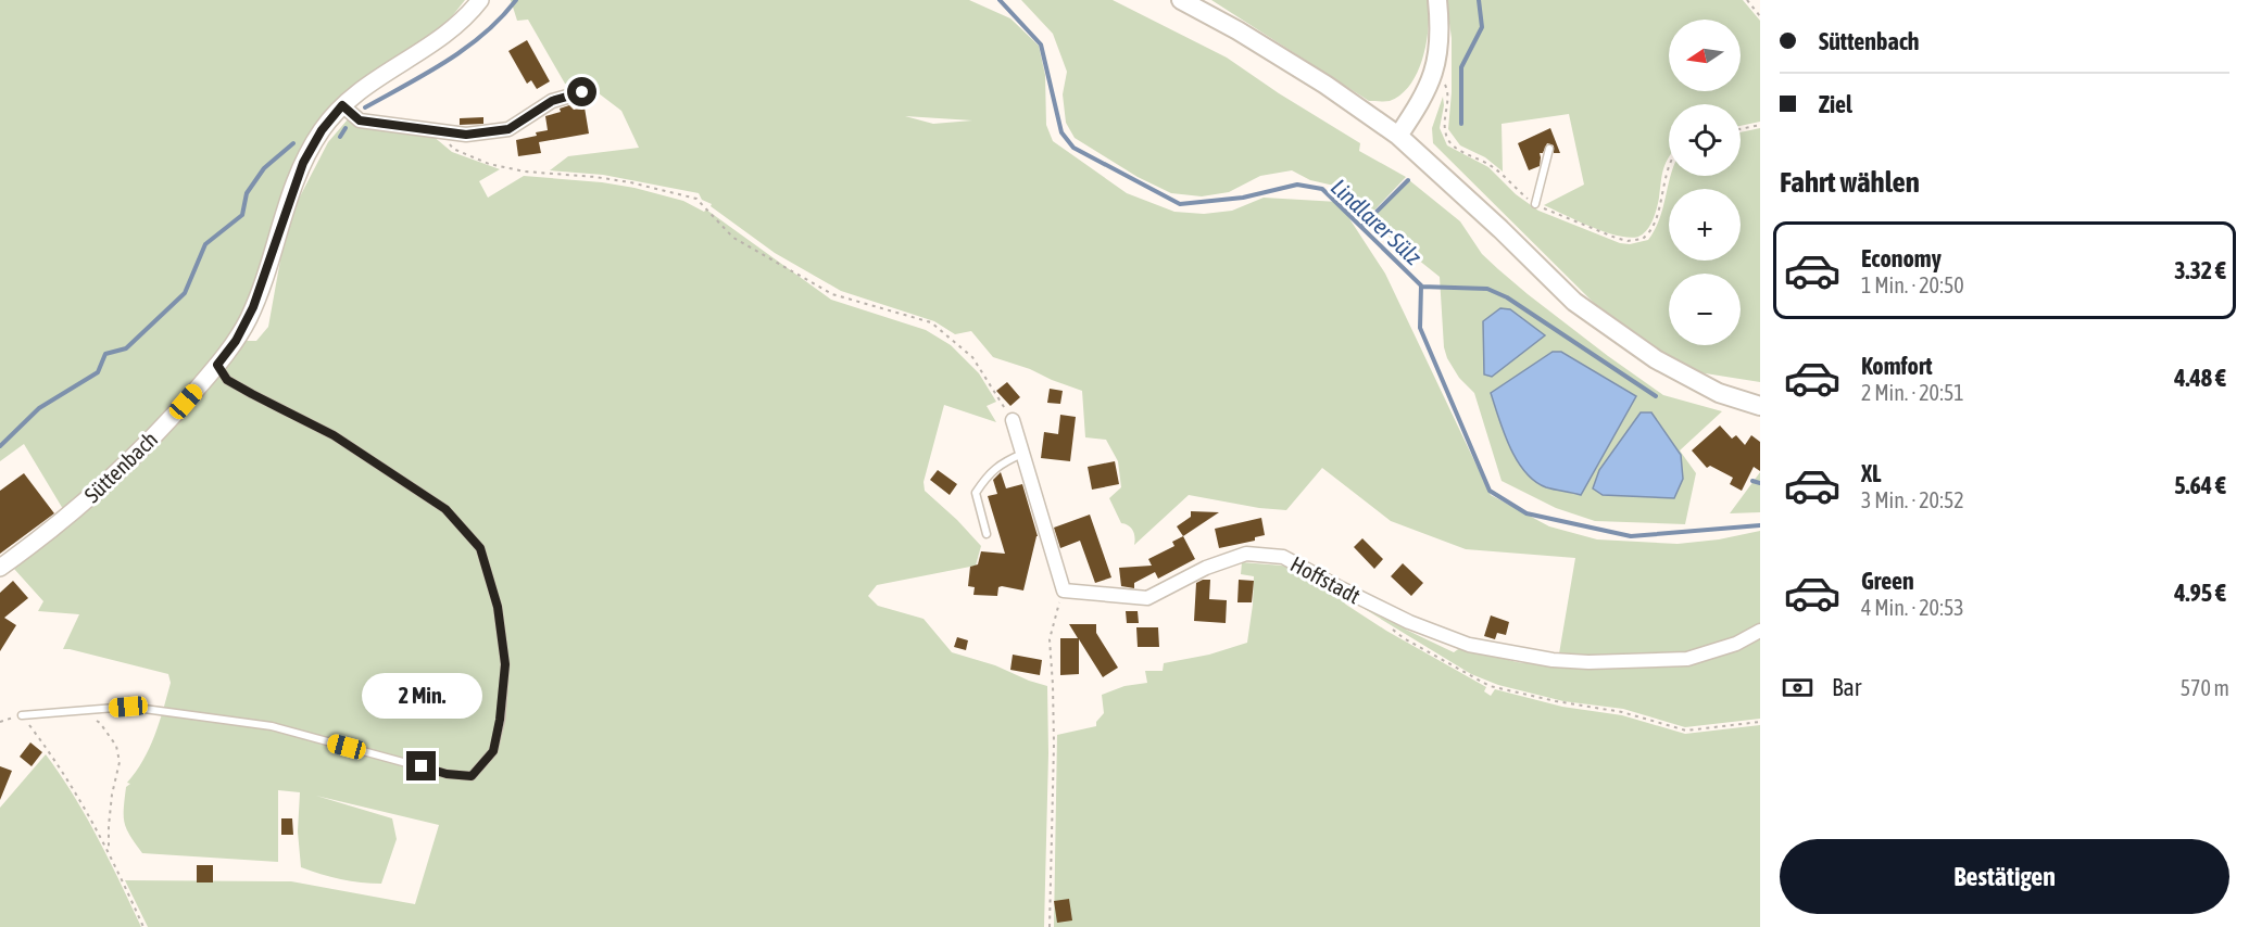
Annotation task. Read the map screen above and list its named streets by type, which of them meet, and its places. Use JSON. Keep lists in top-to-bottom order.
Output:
{
  "streets": {
    "street": ["Süttenbach", "Hoffstadt"]
  },
  "water": ["Lindlarer Sülz"],
  "north": "left",
  "page": {
    "banner": ["Süttenbach", "Ziel"],
    "map_buttons": ["+", "−"],
    "heading": "Fahrt wählen",
    "list": [
      {
        "name": "Economy",
        "note": "1 Min. · 20:50",
        "value": "3.32 €"
      },
      {
        "name": "Komfort",
        "note": "2 Min. · 20:51",
        "value": "4.48 €"
      },
      {
        "name": "XL",
        "note": "3 Min. · 20:52",
        "value": "5.64 €"
      },
      {
        "name": "Green",
        "note": "4 Min. · 20:53",
        "value": "4.95 €"
      }
    ],
    "pay": ["Bar", "570 m"],
    "bubble": "2 Min.",
    "buttons": "Bestätigen"
  }
}
